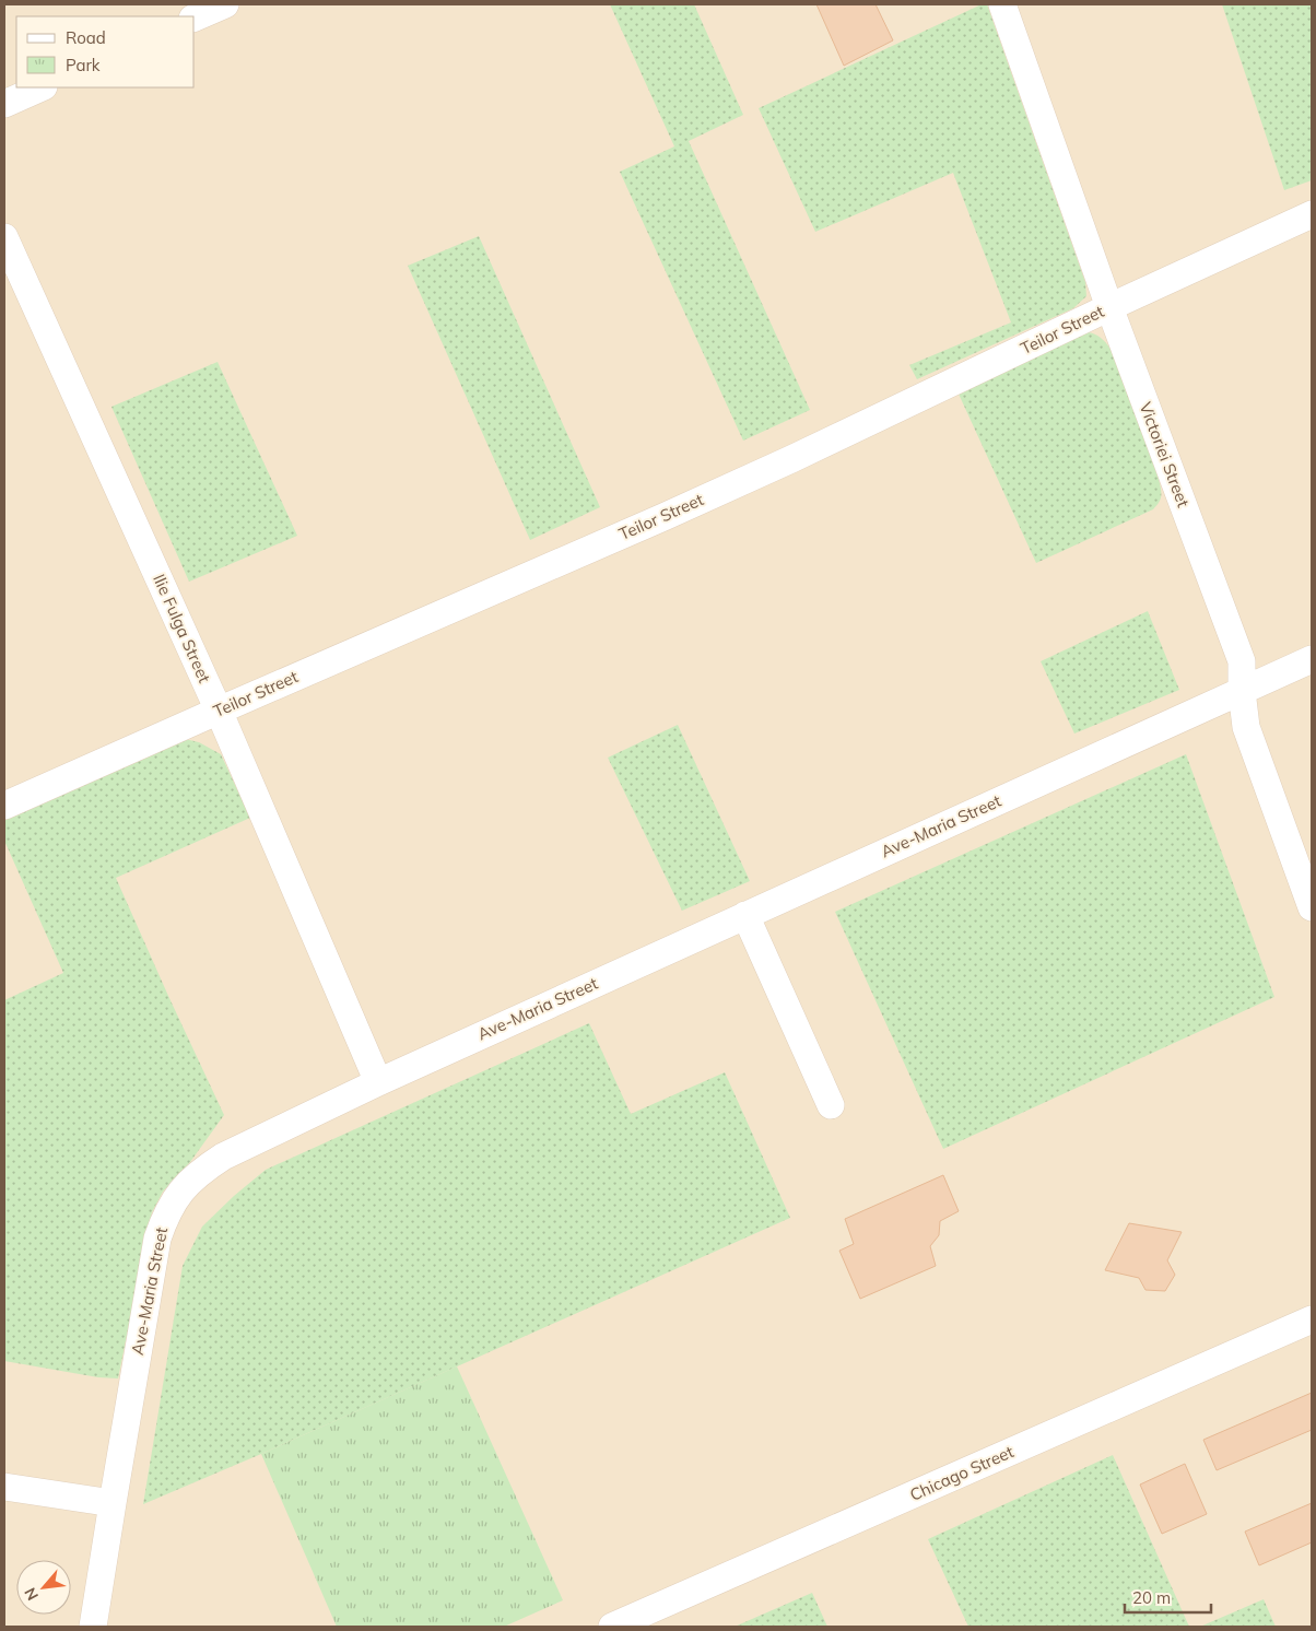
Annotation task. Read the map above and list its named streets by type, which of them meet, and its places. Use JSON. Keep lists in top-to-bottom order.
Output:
{
  "streets": {
    "street": [
      "Teilor Street",
      "Victoriei Street",
      "Ilie Fulga Street",
      "Ave-Maria Street",
      "Chicago Street"
    ]
  },
  "crossings": [
    ["Teilor Street", "Victoriei Street"],
    ["Teilor Street", "Ilie Fulga Street"],
    ["Victoriei Street", "Ave-Maria Street"],
    ["Ilie Fulga Street", "Ave-Maria Street"]
  ],
  "legend": ["Road", "Park"],
  "scale_bar": "20 m",
  "north": "bottom left"
}
